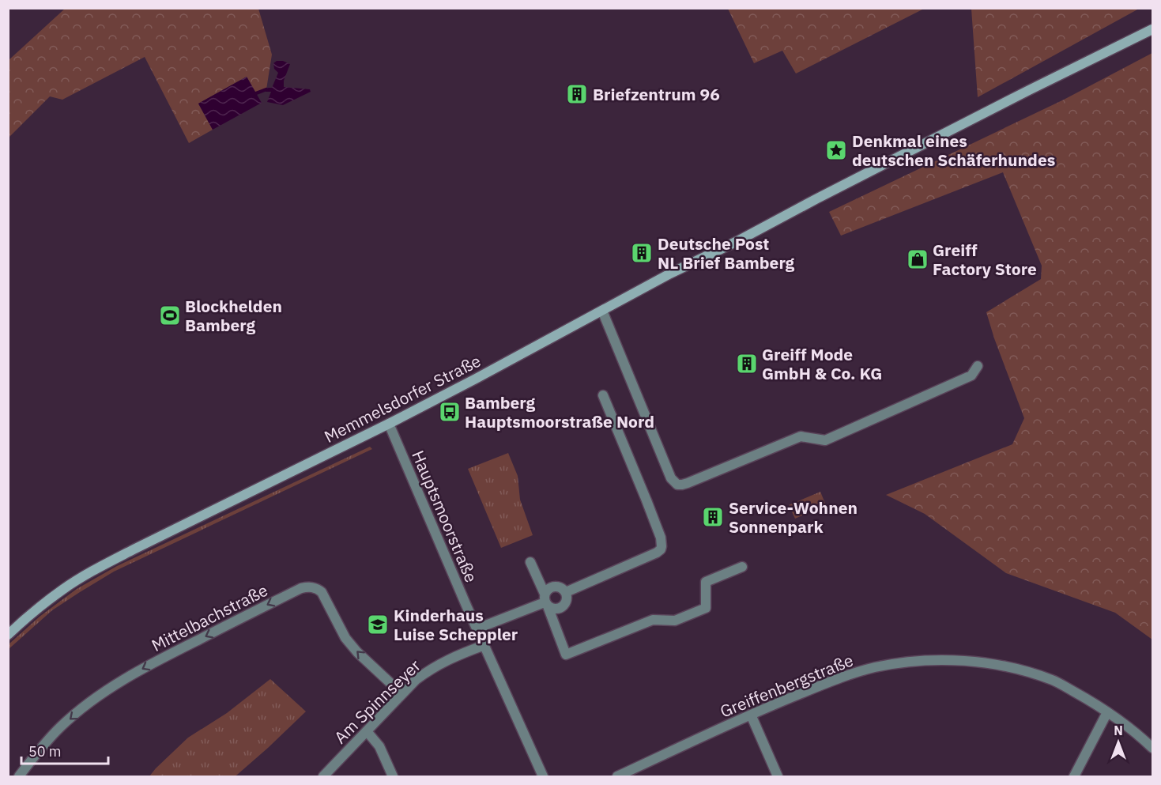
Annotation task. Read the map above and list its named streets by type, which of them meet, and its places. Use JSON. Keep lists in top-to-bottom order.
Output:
{
  "streets": {
    "main road": ["Memmelsdorfer Straße"],
    "street": [
      "Hauptsmoorstraße",
      "Mittelbachstraße",
      "Greiffenbergstraße",
      "Am Spinnseyer"
    ]
  },
  "crossings": [
    ["Memmelsdorfer Straße", "Hauptsmoorstraße"],
    ["Hauptsmoorstraße", "Am Spinnseyer"],
    ["Mittelbachstraße", "Am Spinnseyer"]
  ],
  "places": {
    "building": [
      "Briefzentrum 96",
      "Deutsche Post NL Brief Bamberg",
      "Greiff Mode GmbH & Co. KG",
      "Service-Wohnen Sonnenpark"
    ],
    "place": ["Denkmal eines deutschen Schäferhundes"],
    "shop": ["Greiff Factory Store"],
    "sports": ["Blockhelden Bamberg"],
    "bus stop": ["Bamberg Hauptsmoorstraße Nord"],
    "school or university": ["Kinderhaus Luise Scheppler"]
  },
  "scale_bar": "50 m",
  "north": "top"
}
